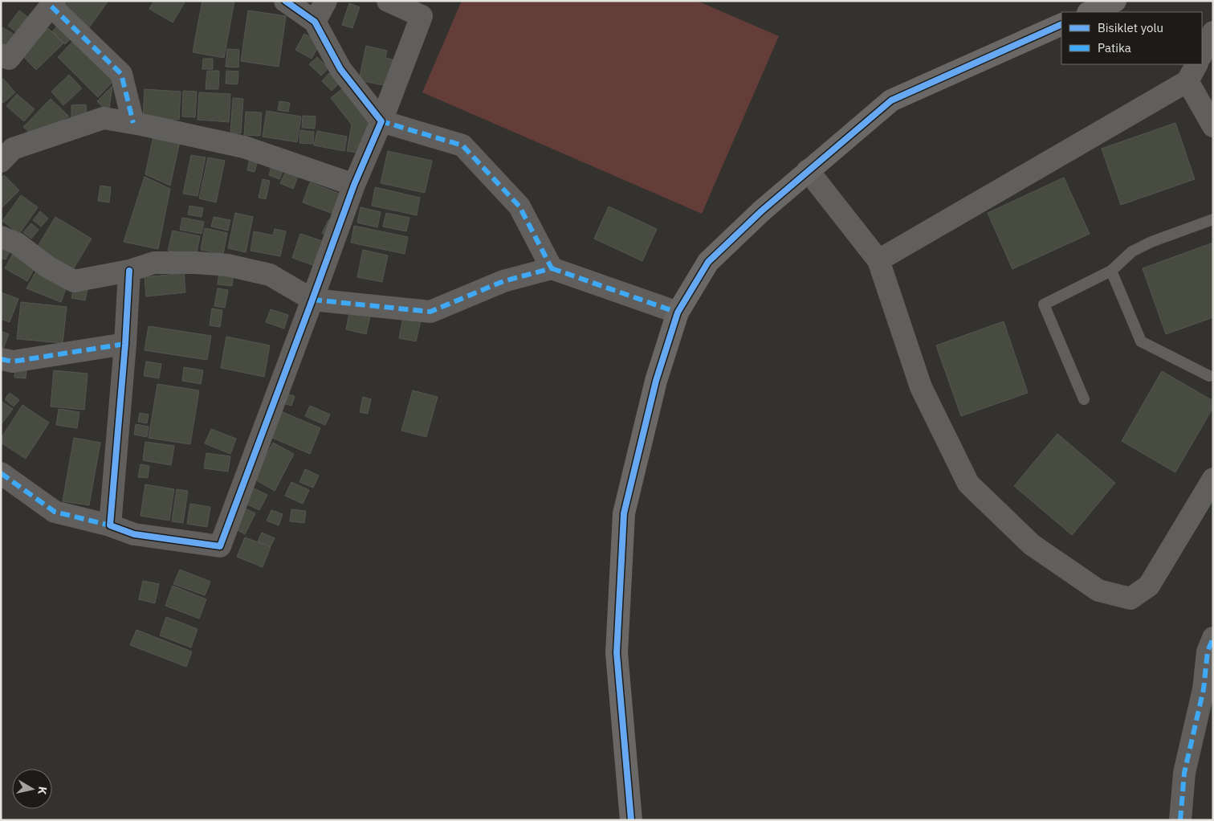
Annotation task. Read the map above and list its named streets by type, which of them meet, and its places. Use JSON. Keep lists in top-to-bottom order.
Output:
{
  "legend": ["Bisiklet yolu", "Patika"],
  "north": "right"
}
